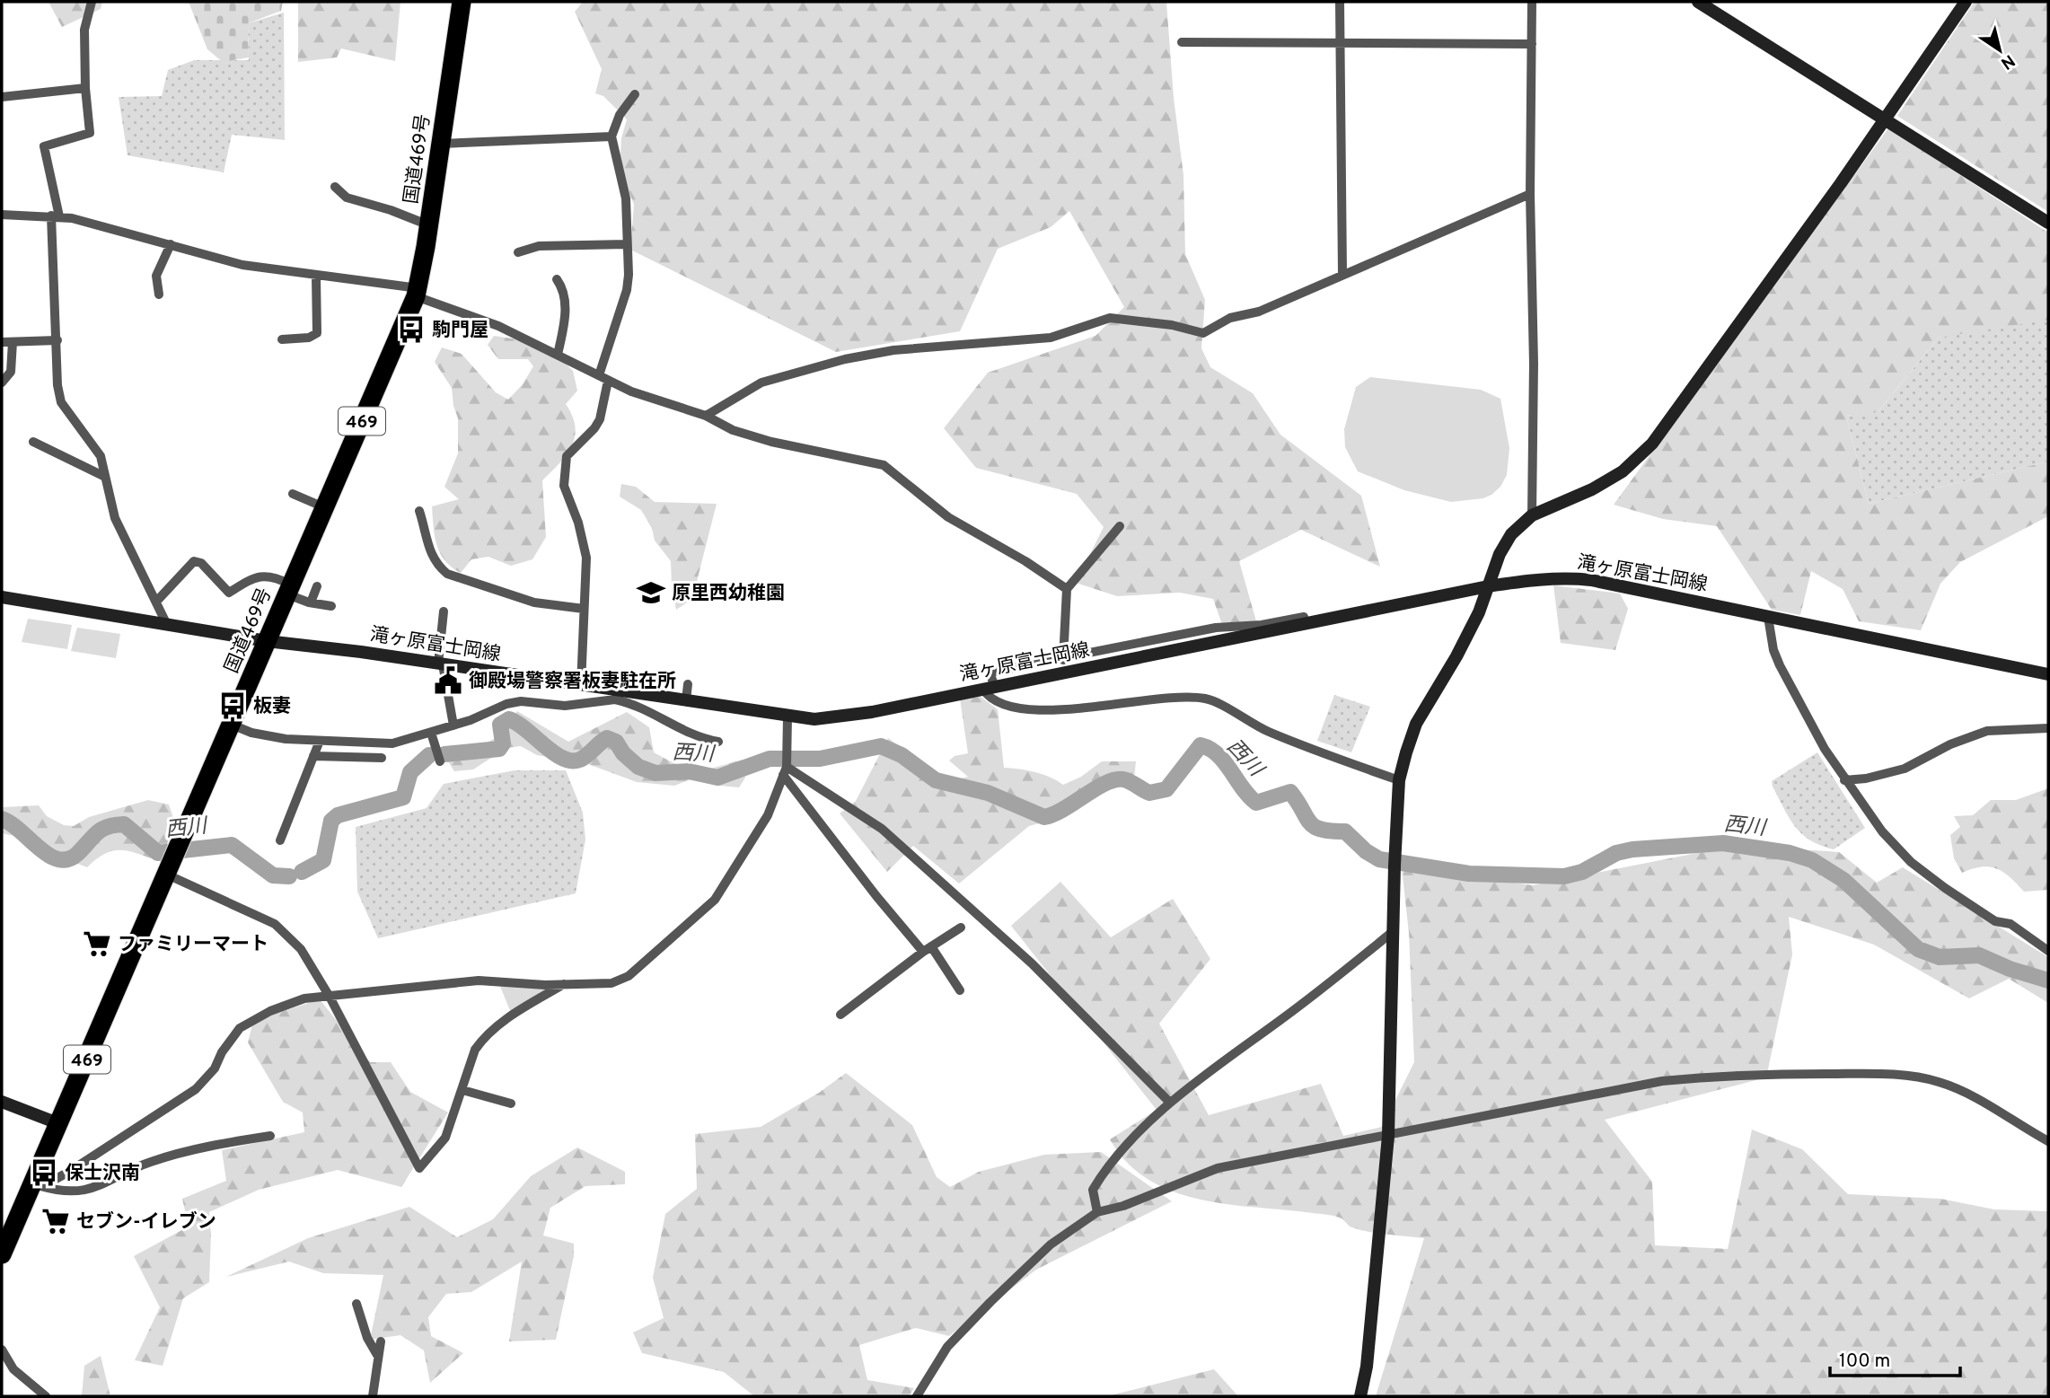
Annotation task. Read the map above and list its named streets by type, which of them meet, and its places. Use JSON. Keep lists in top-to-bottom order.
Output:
{
  "streets": {
    "highway": ["国道469号", "469"],
    "street": ["滝ヶ原富士岡線"]
  },
  "crossings": [
    ["国道469号", "滝ヶ原富士岡線"]
  ],
  "water": ["西川"],
  "places": {
    "bus stop": ["駒門屋", "板妻", "保士沢南"],
    "school or university": ["原里西幼稚園"],
    "public building": ["御殿場警察署板妻駐在所"],
    "supermarket": ["ファミリーマート", "セブン-イレブン"]
  },
  "scale_bar": "100 m",
  "north": "bottom right"
}
